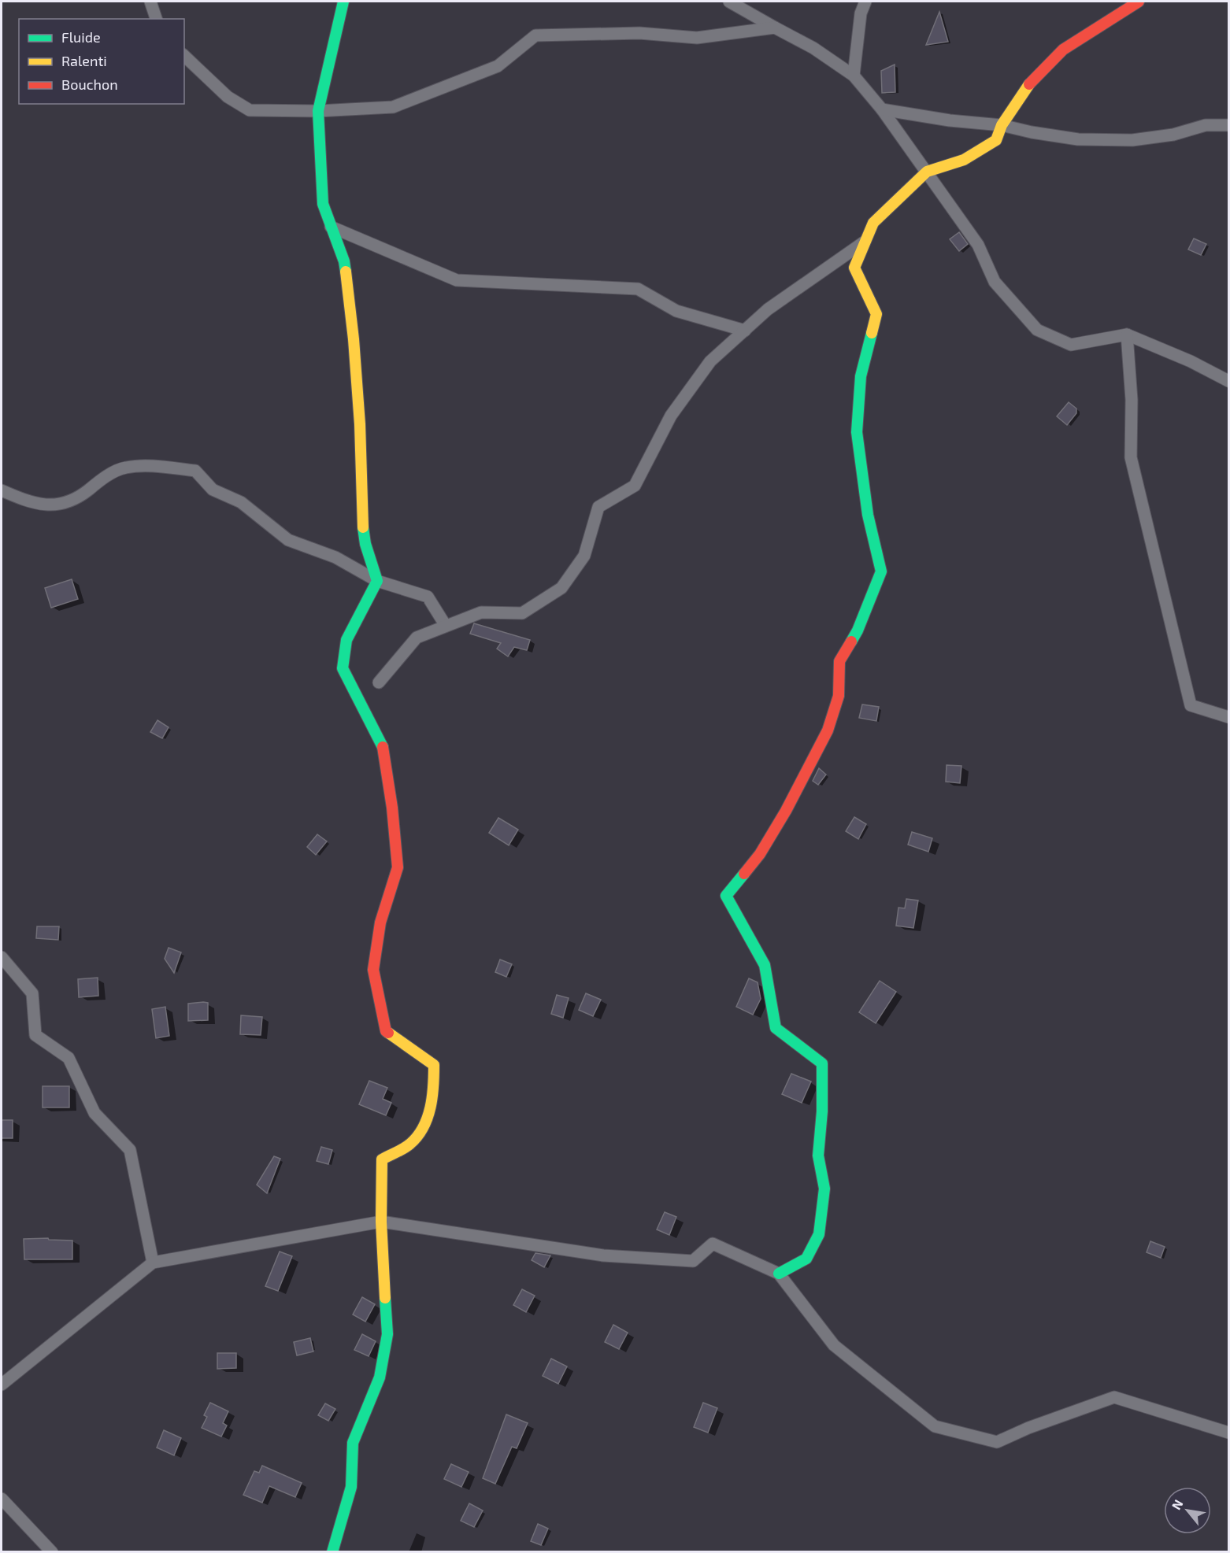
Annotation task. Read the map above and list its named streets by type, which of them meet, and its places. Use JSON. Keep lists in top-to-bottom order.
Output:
{
  "legend": ["Fluide", "Ralenti", "Bouchon"],
  "north": "top left"
}
